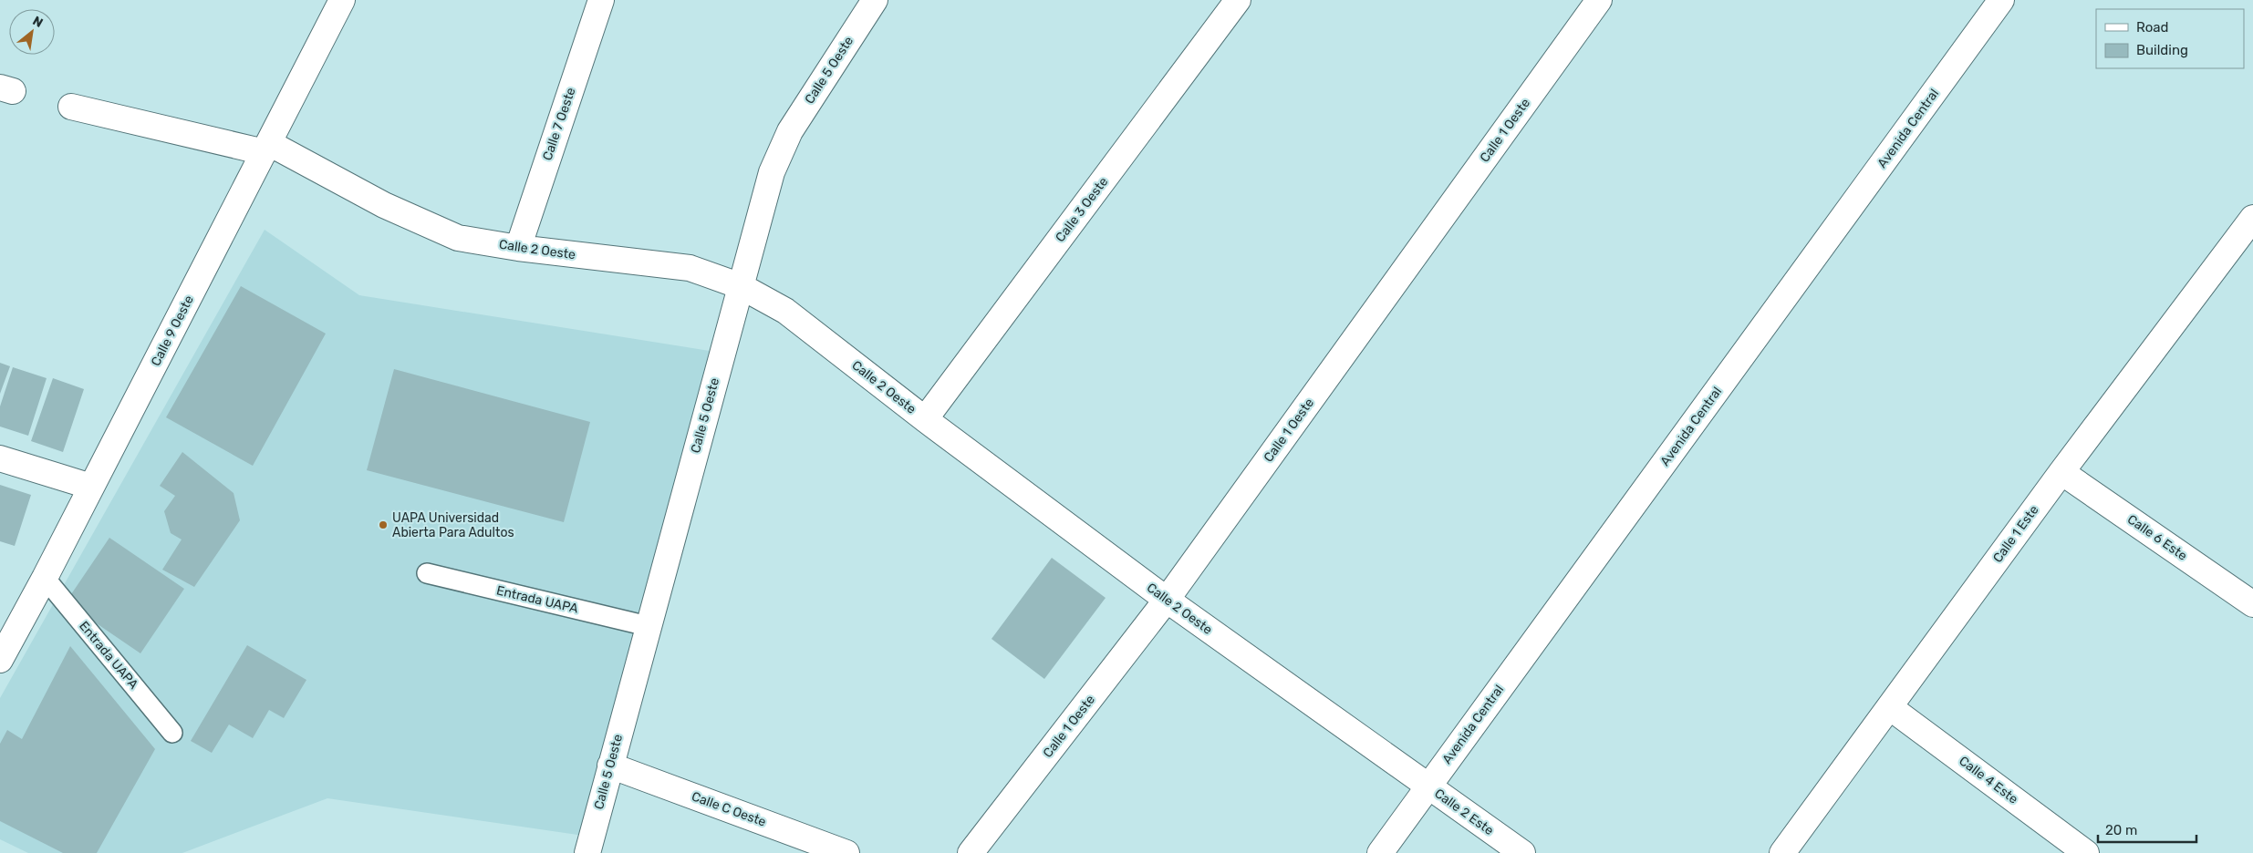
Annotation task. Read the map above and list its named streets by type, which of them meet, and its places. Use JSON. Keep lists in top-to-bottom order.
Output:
{
  "streets": {
    "street": [
      "Calle 5 Oeste",
      "Calle 7 Oeste",
      "Avenida Central",
      "Calle 1 Oeste",
      "Calle 3 Oeste",
      "Calle 2 Oeste",
      "Calle 9 Oeste",
      "Calle 1 Este",
      "Calle 6 Este",
      "Calle 4 Este",
      "Calle C Oeste",
      "Calle 2 Este"
    ],
    "lane": ["Entrada UAPA"]
  },
  "crossings": [
    ["Calle 5 Oeste", "Calle 2 Oeste"],
    ["Calle 5 Oeste", "Entrada UAPA"],
    ["Calle 5 Oeste", "Calle C Oeste"],
    ["Calle 7 Oeste", "Calle 2 Oeste"],
    ["Avenida Central", "Calle 2 Oeste"],
    ["Avenida Central", "Calle 2 Este"],
    ["Calle 1 Oeste", "Calle 2 Oeste"],
    ["Calle 3 Oeste", "Calle 2 Oeste"],
    ["Calle 2 Oeste", "Calle 9 Oeste"],
    ["Calle 2 Oeste", "Calle 2 Este"],
    ["Calle 9 Oeste", "Entrada UAPA"],
    ["Calle 1 Este", "Calle 6 Este"],
    ["Calle 1 Este", "Calle 4 Este"]
  ],
  "places": ["UAPA Universidad Abierta Para Adultos"],
  "legend": ["Road", "Building"],
  "scale_bar": "20 m",
  "north": "top right"
}
